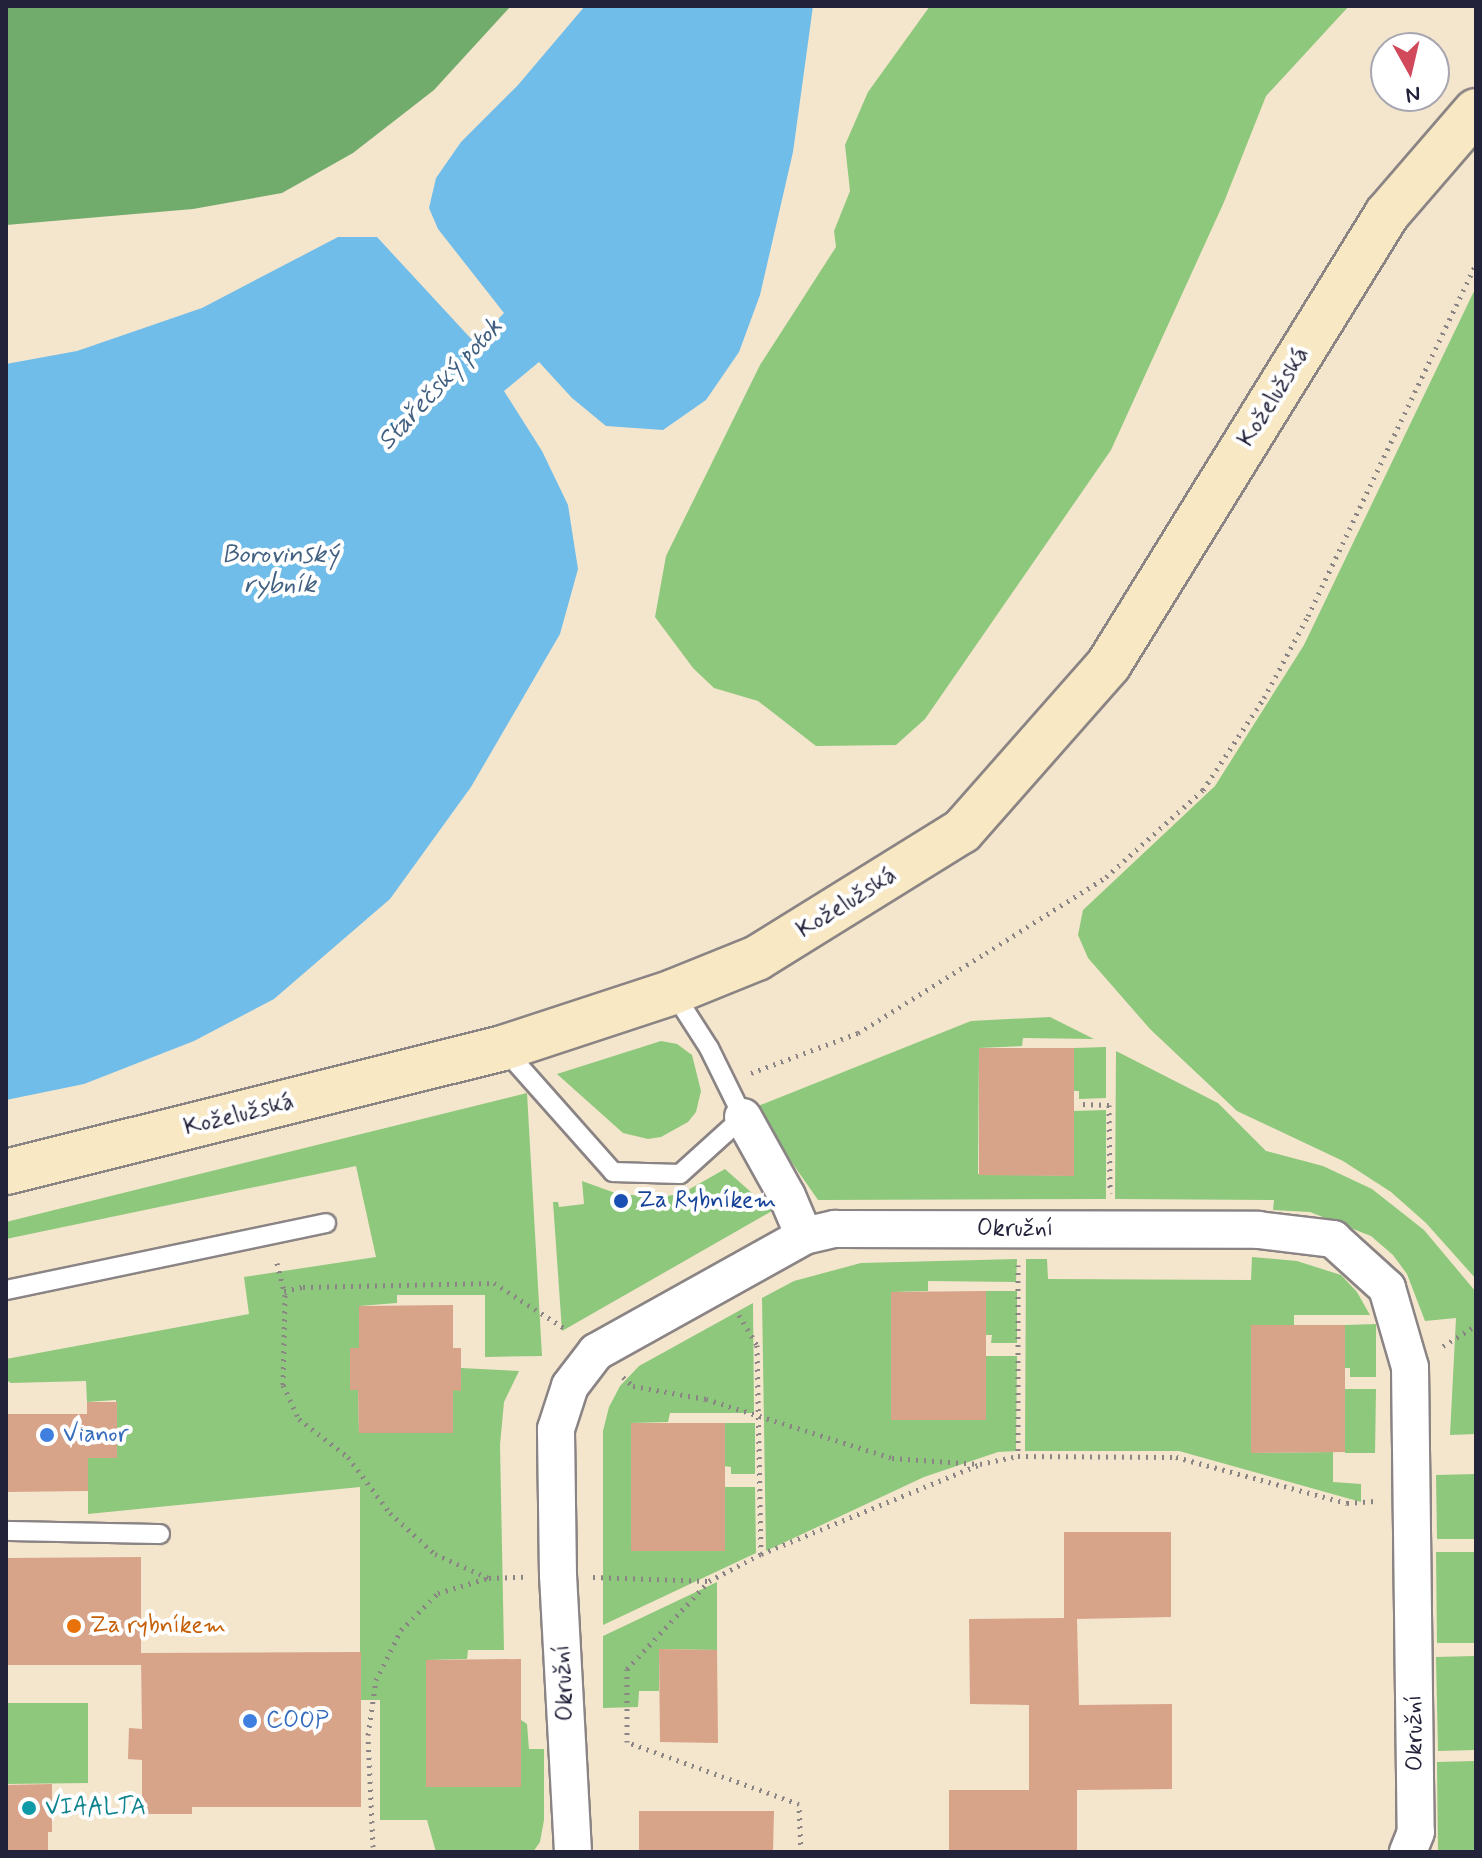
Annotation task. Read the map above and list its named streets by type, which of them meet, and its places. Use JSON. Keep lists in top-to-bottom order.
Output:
{
  "streets": {
    "main road": ["Koželužská"],
    "street": ["Okružní"]
  },
  "water": ["Stařečský potok", "Borovinský rybník"],
  "places": [
    "Za Rybníkem",
    "Vianor",
    "Za rybníkem",
    "COOP",
    "VIAALTA"
  ],
  "north": "bottom"
}
